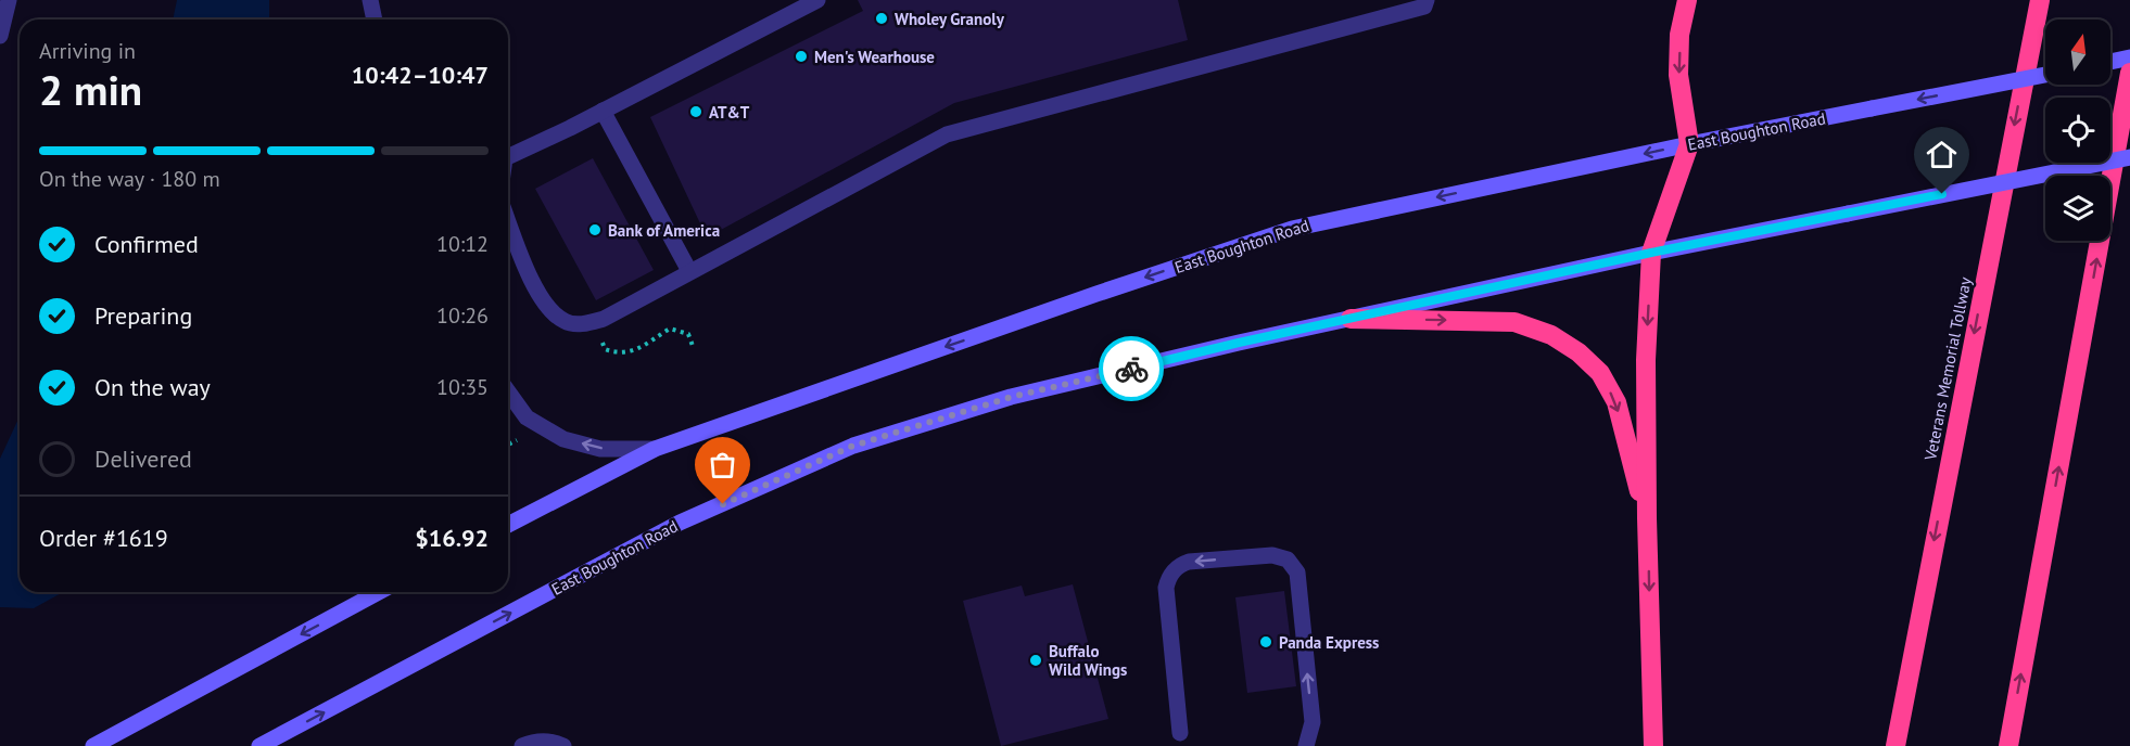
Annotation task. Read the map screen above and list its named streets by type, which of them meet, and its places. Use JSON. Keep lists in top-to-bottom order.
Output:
{
  "streets": {
    "highway": ["Veterans Memorial Tollway"],
    "main road": ["East Boughton Road"]
  },
  "places": [
    "Wholey Granoly",
    "Men's Wearhouse",
    "AT&T",
    "Bank of America",
    "Panda Express",
    "Buffalo Wild Wings"
  ],
  "north": "top",
  "page": {
    "heading": ["2 min", "Arriving in", "10:42–10:47"],
    "panel": ["Order #1619", "$16.92"],
    "bar": "On the way · 180 m",
    "list": [
      ["Confirmed", "10:12"],
      ["Preparing", "10:26"],
      ["On the way", "10:35"],
      "Delivered"
    ]
  }
}
